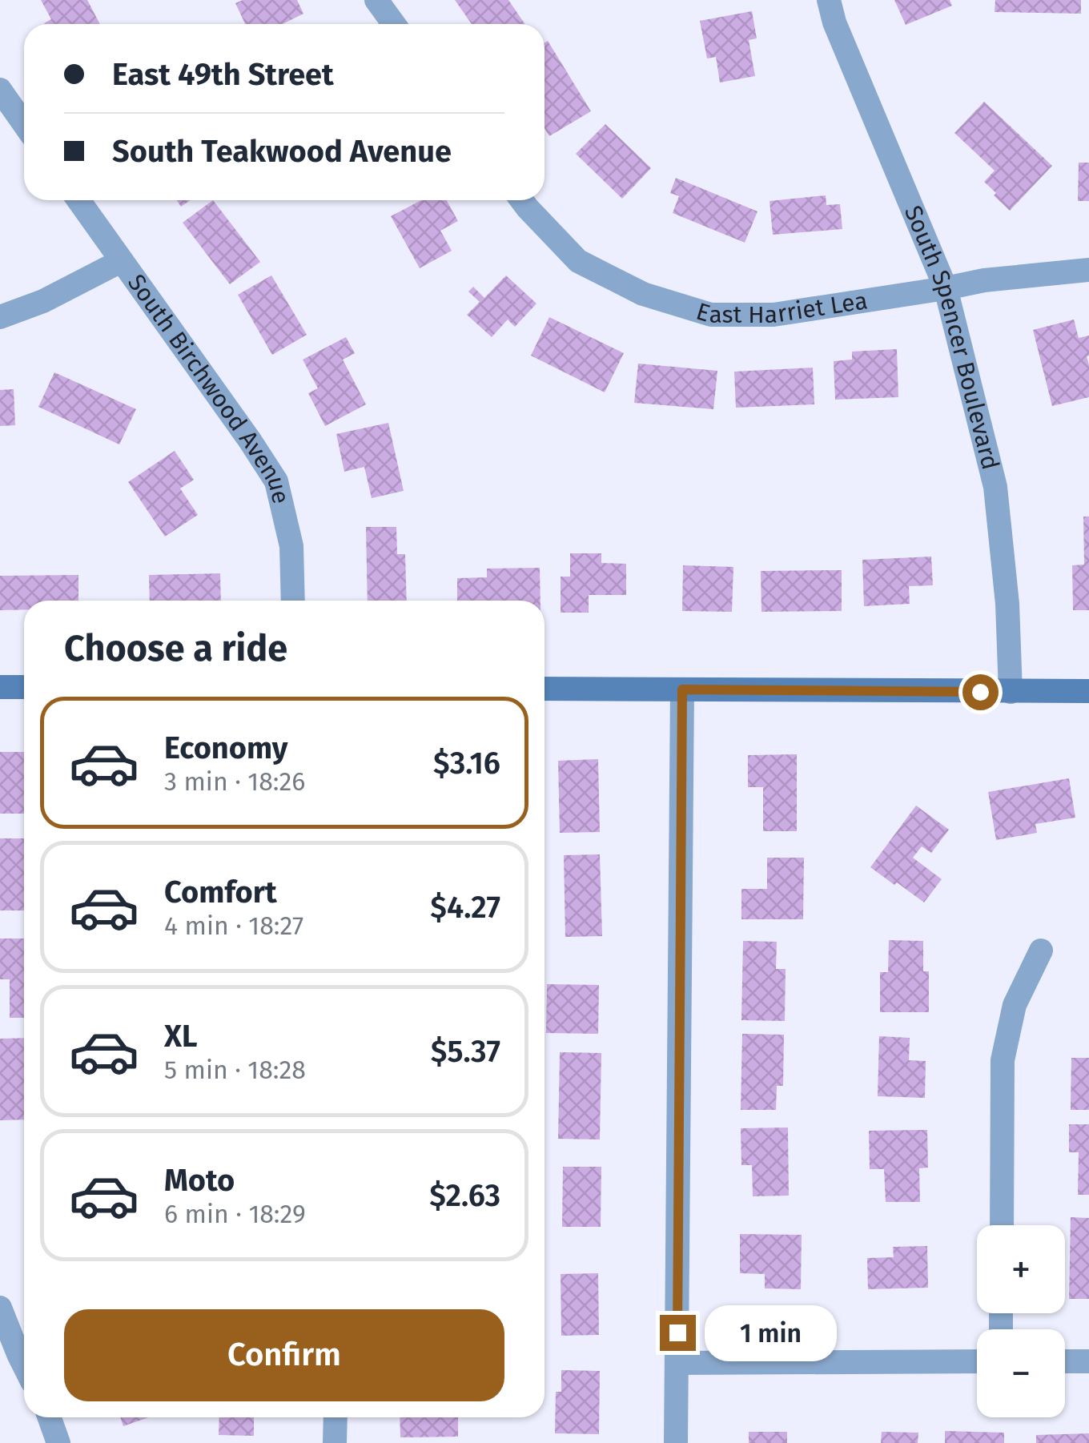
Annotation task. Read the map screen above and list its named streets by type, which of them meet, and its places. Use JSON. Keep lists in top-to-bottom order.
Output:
{
  "streets": {
    "street": ["East Harriet Lea", "South Spencer Boulevard", "South Birchwood Avenue"]
  },
  "crossings": [
    ["East Harriet Lea", "South Spencer Boulevard"]
  ],
  "page": {
    "banner": ["East 49th Street", "South Teakwood Avenue"],
    "heading": "Choose a ride",
    "list": [
      {
        "name": "Economy",
        "note": "3 min · 18:26",
        "value": "$3.16"
      },
      {
        "name": "Comfort",
        "note": "4 min · 18:27",
        "value": "$4.27"
      },
      {
        "name": "XL",
        "note": "5 min · 18:28",
        "value": "$5.37"
      },
      {
        "name": "Moto",
        "note": "6 min · 18:29",
        "value": "$2.63"
      }
    ],
    "map_buttons": ["+", "−"],
    "buttons": "Confirm",
    "bubble": "1 min"
  }
}
